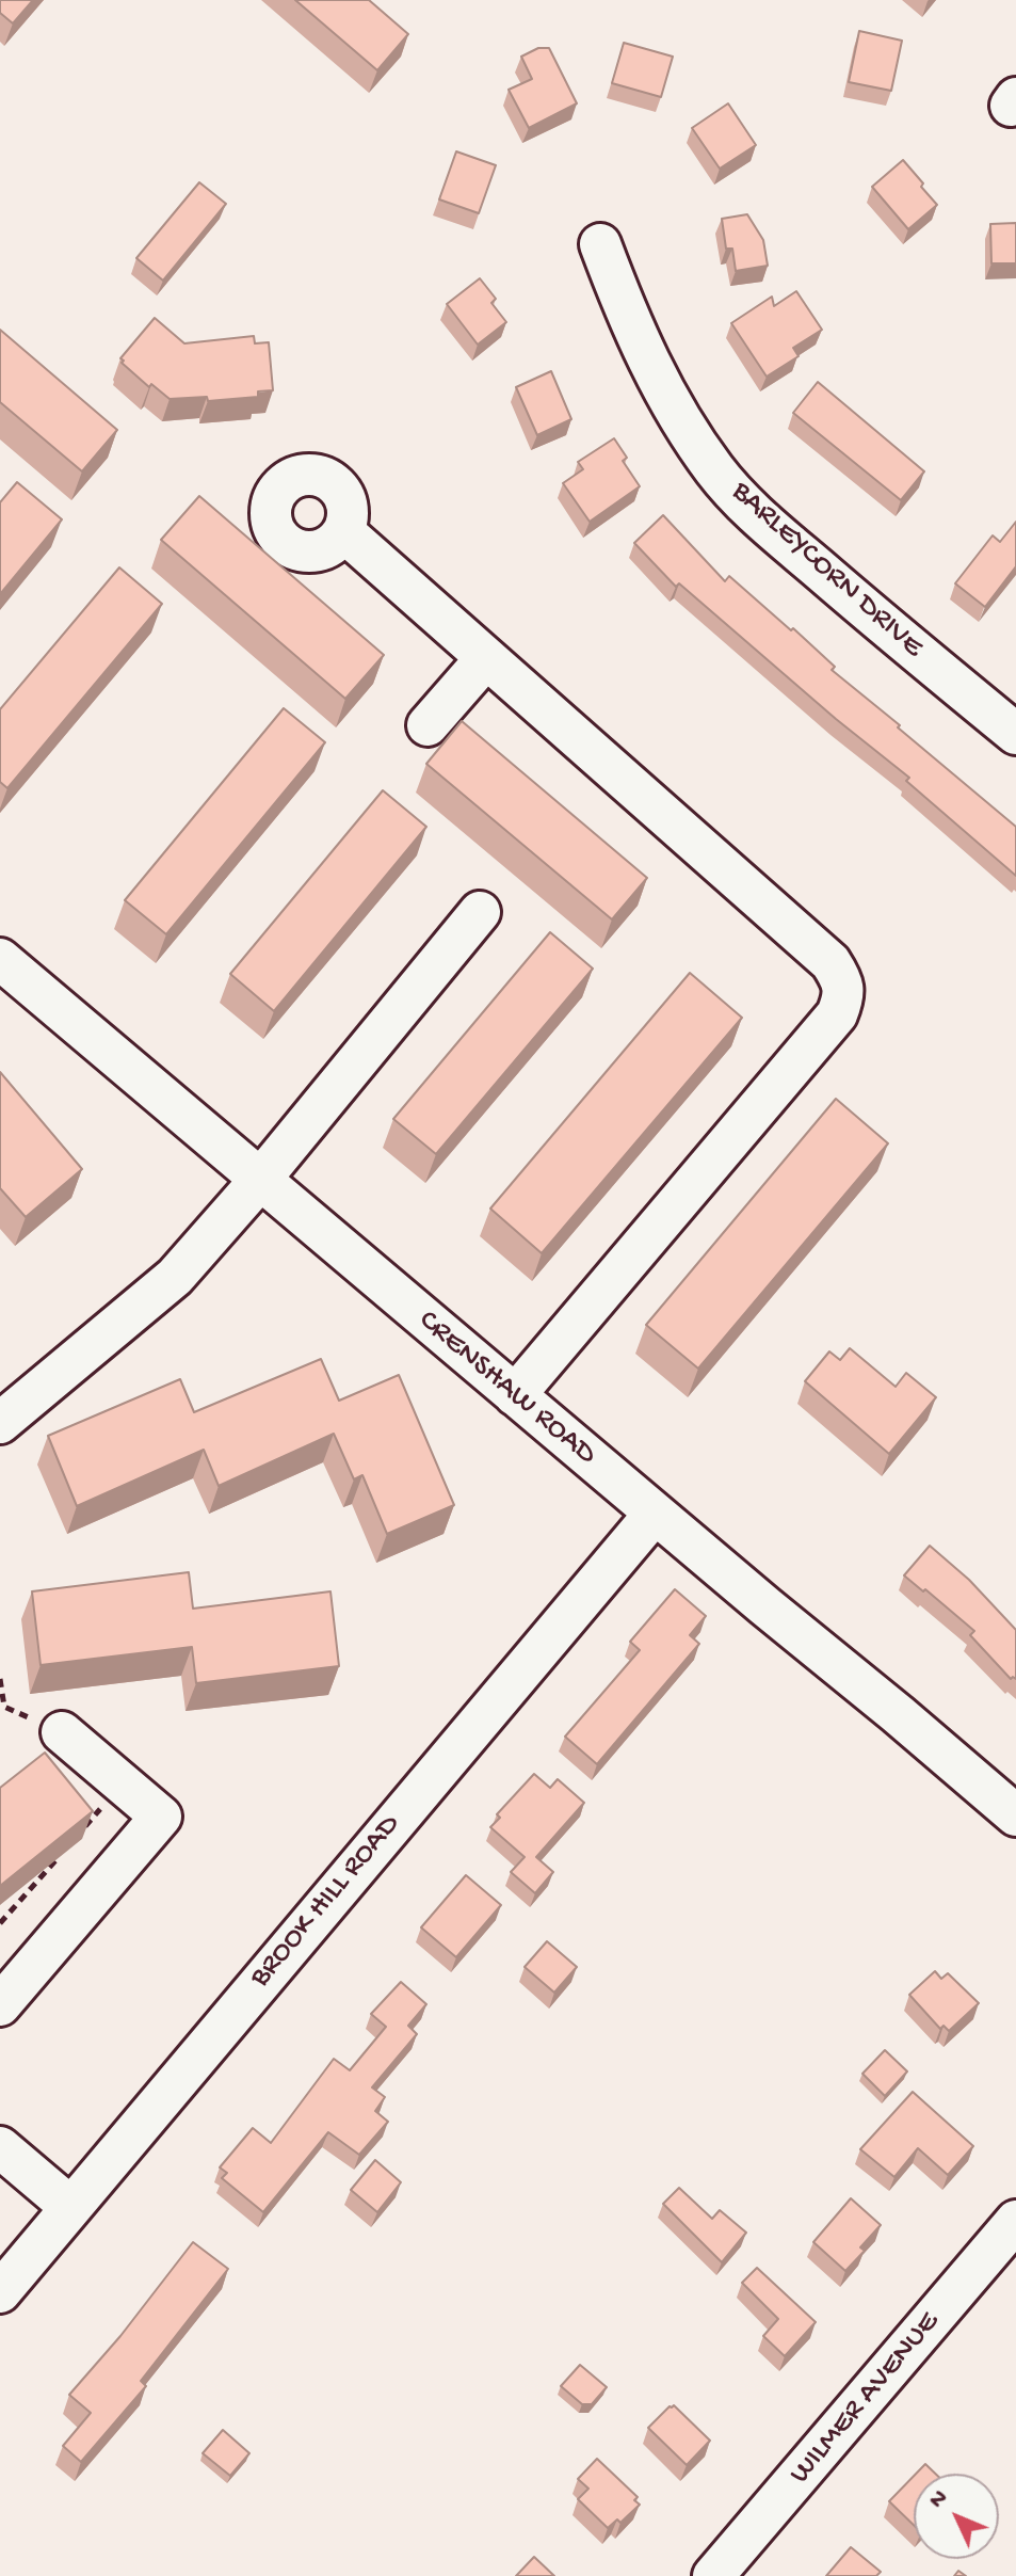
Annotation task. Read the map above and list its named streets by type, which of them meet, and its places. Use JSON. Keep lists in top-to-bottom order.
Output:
{
  "streets": {
    "street": [
      "BARLEYCORN DRIVE",
      "CRENSHAW ROAD",
      "BROOK HILL ROAD",
      "WILMER AVENUE"
    ]
  },
  "crossings": [
    ["CRENSHAW ROAD", "BROOK HILL ROAD"]
  ],
  "north": "top left"
}
